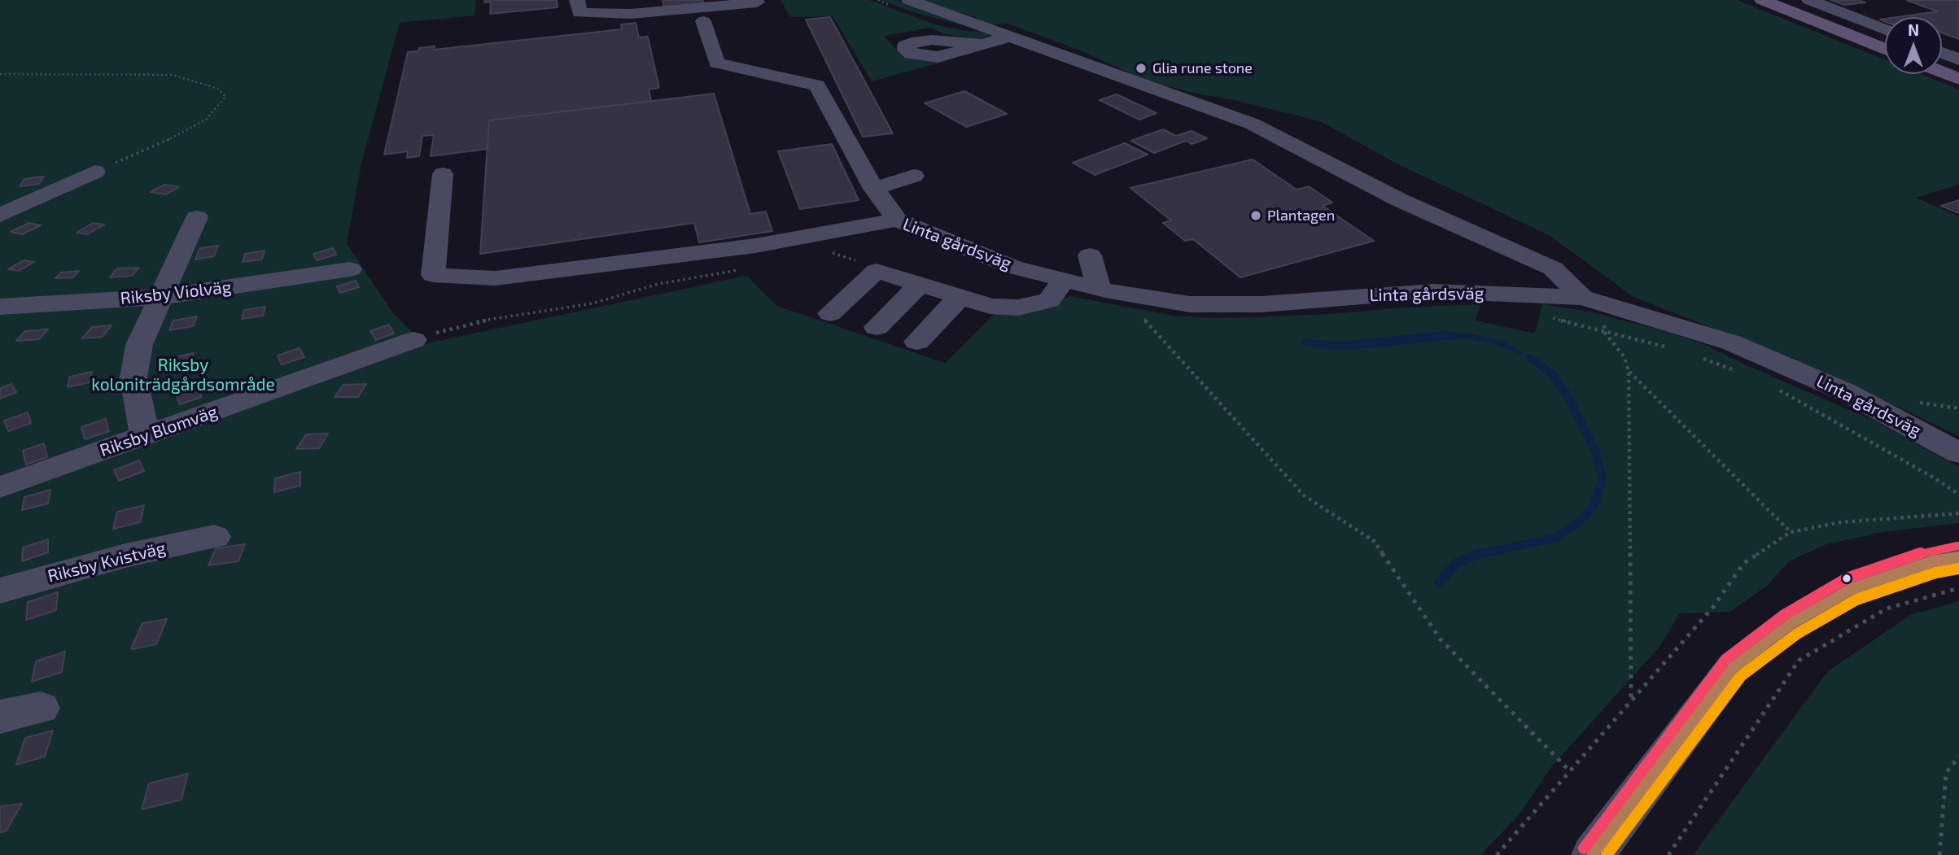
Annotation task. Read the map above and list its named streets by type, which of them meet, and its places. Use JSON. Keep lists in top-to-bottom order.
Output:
{
  "streets": {
    "street": [
      "Linta gårdsväg",
      "Riksby Violväg",
      "Riksby Blomväg",
      "Riksby Kvistväg"
    ]
  },
  "parks": ["Riksby koloniträdgårdsområde"],
  "places": ["Glia rune stone", "Plantagen"],
  "north": "top"
}
